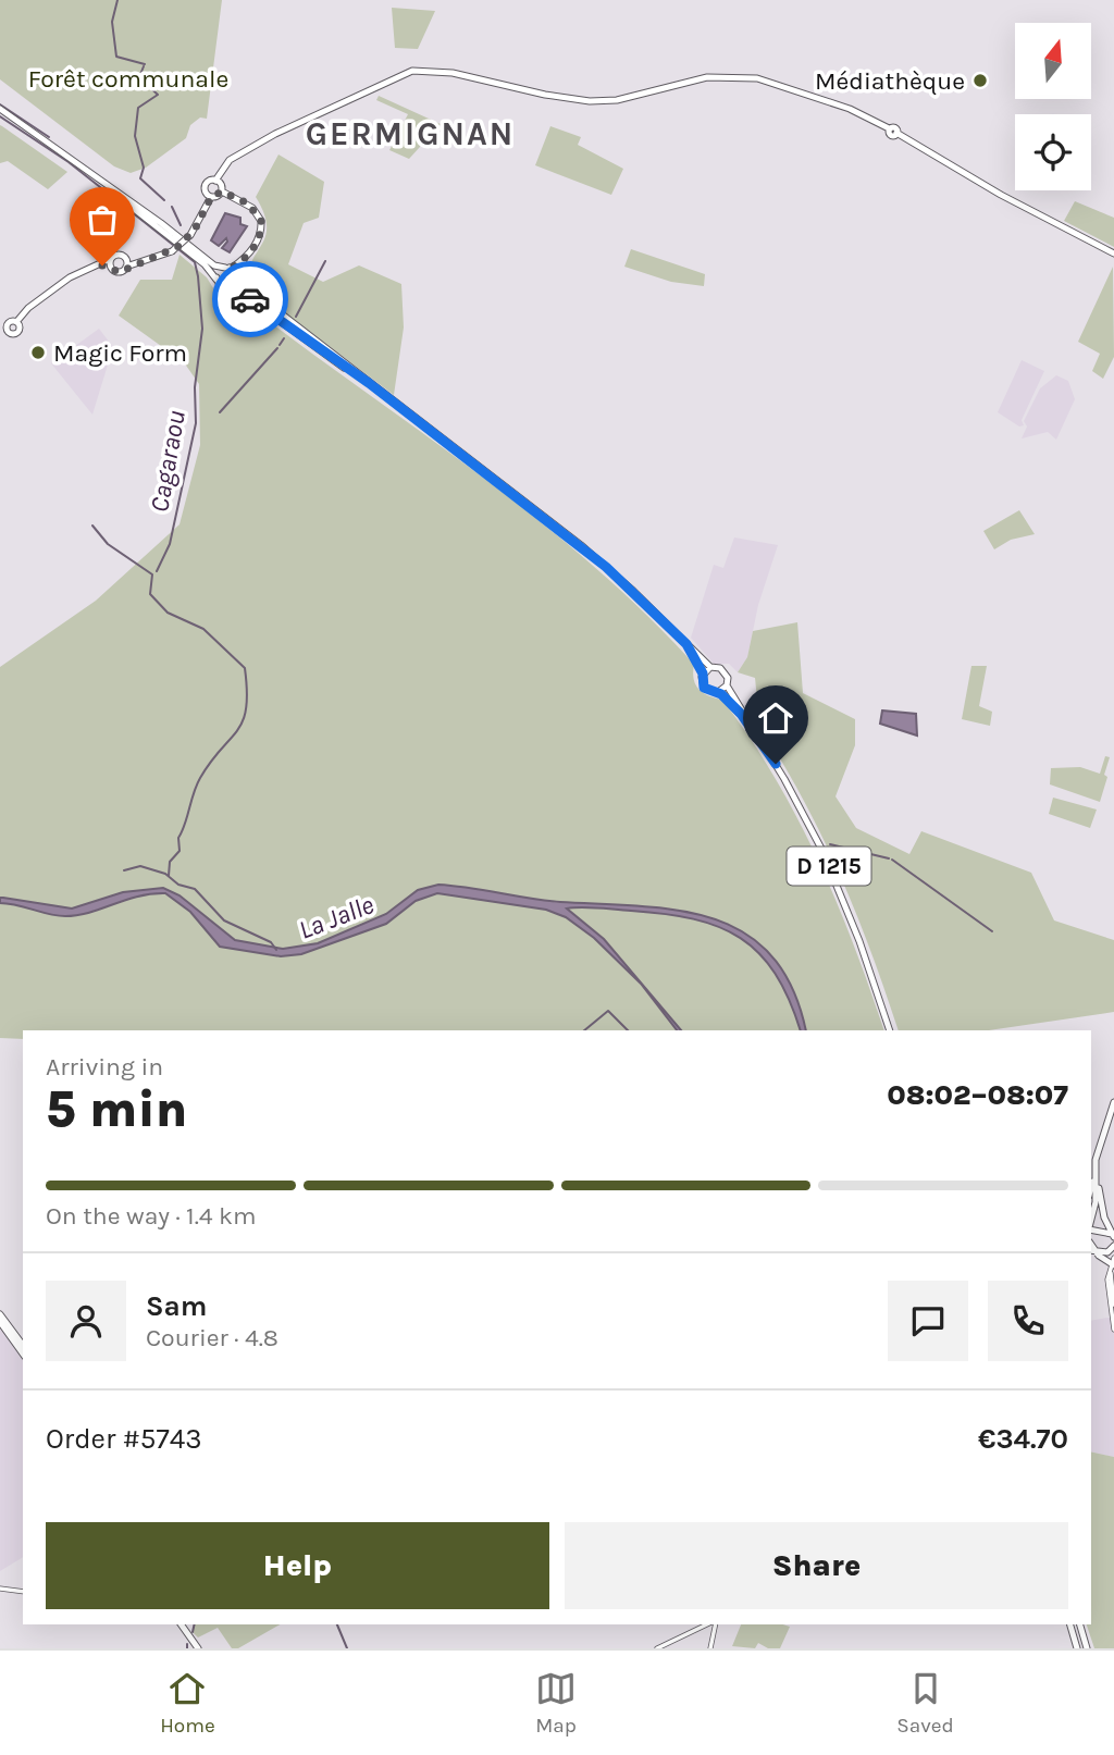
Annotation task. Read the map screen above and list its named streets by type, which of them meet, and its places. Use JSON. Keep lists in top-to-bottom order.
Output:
{
  "streets": {
    "main road": ["D 1215"]
  },
  "districts": ["GERMIGNAN"],
  "water": ["Cagaraou", "La Jalle"],
  "parks": ["Forêt communale"],
  "places": ["Médiathèque", "Magic Form"],
  "north": "top",
  "page": {
    "heading": ["5 min", "Arriving in", "08:02–08:07"],
    "panel": [
      "Sam",
      "Courier · 4.8",
      "Order #5743",
      "€34.70"
    ],
    "bar": "On the way · 1.4 km",
    "buttons": ["Help", "Share"],
    "tabs": ["Home", "Map", "Saved"]
  }
}
